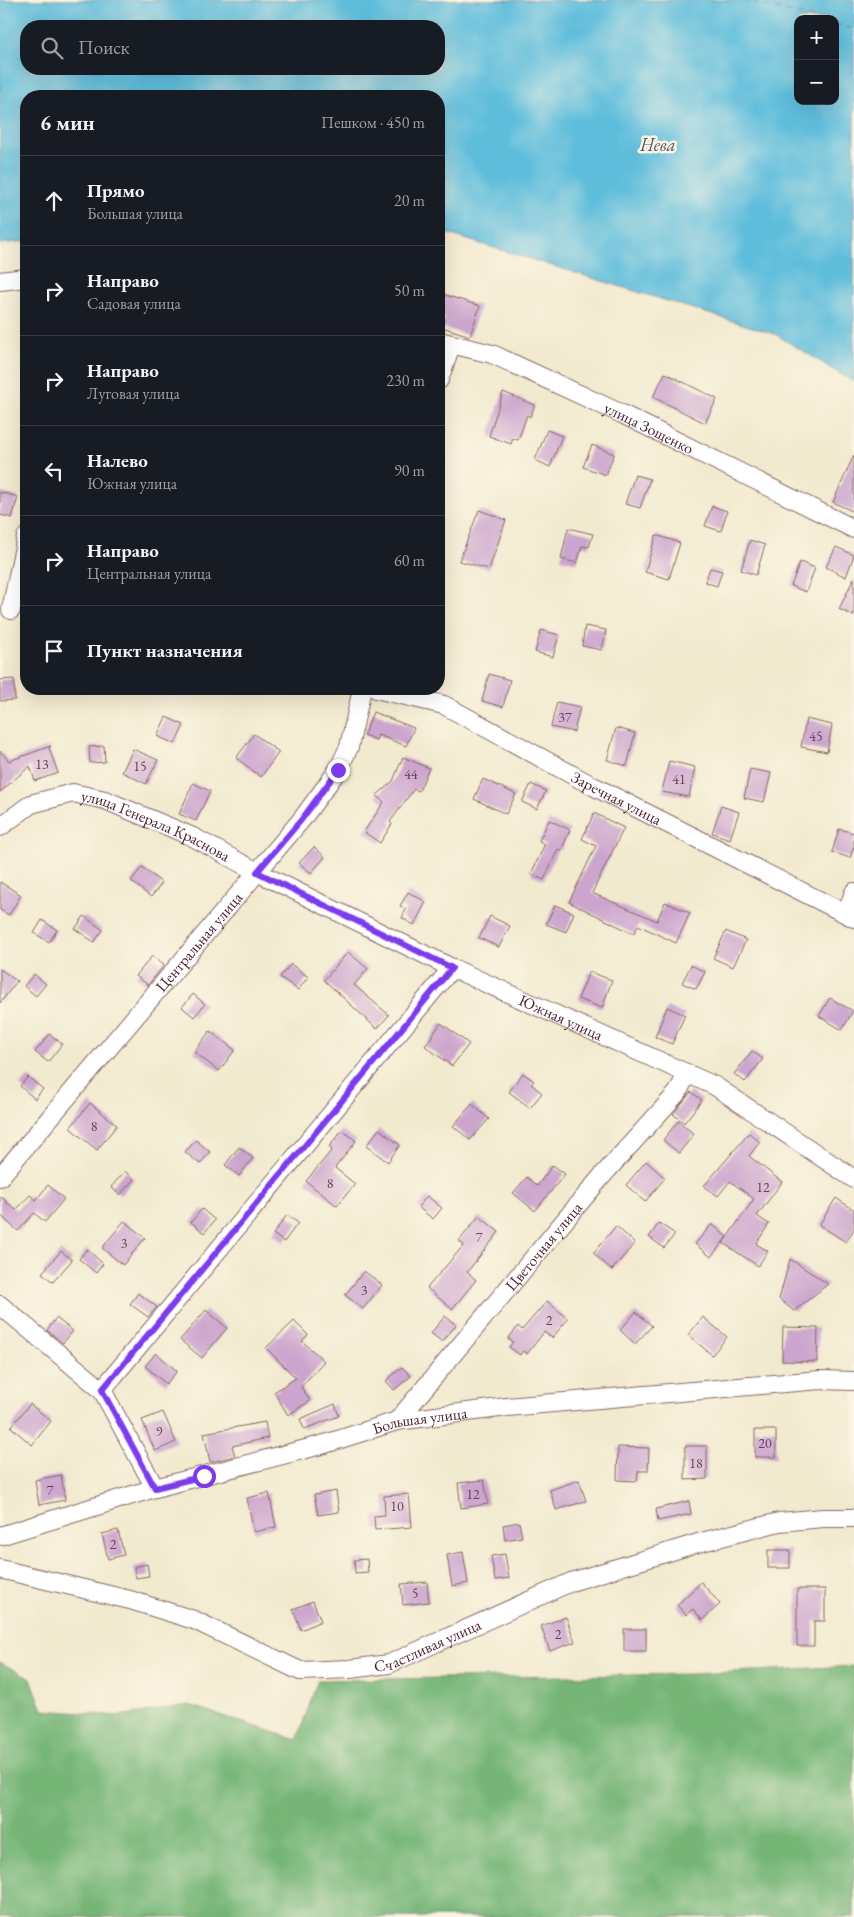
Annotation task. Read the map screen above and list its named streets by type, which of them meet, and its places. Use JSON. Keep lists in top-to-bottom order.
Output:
{
  "streets": {
    "street": [
      "улица Зощенко",
      "Заречная улица",
      "улица Генерала Краснова",
      "Центральная улица",
      "Южная улица",
      "Цветочная улица",
      "Большая улица",
      "Счастливая улица"
    ]
  },
  "crossings": [
    ["улица Генерала Краснова", "Центральная улица"],
    ["улица Генерала Краснова", "Южная улица"],
    ["Центральная улица", "Южная улица"],
    ["Южная улица", "Цветочная улица"],
    ["Цветочная улица", "Большая улица"]
  ],
  "water": ["Нева"],
  "house_numbers": [
    "37",
    "45",
    "13",
    "15",
    "44",
    "41",
    "8",
    "8",
    "12",
    "7",
    "3",
    "3",
    "2",
    "9",
    "20",
    "18",
    "7",
    "12",
    "10",
    "2",
    "5",
    "2"
  ],
  "page": {
    "map_buttons": ["+", "−"],
    "search": "Поиск",
    "heading": ["6 мин", "Пешком · 450 m"],
    "list": [
      ["Прямо", "Большая улица", "20 m"],
      ["Направо", "Садовая улица", "50 m"],
      ["Направо", "Луговая улица", "230 m"],
      ["Налево", "Южная улица", "90 m"],
      ["Направо", "Центральная улица", "60 m"],
      "Пункт назначения"
    ]
  }
}
